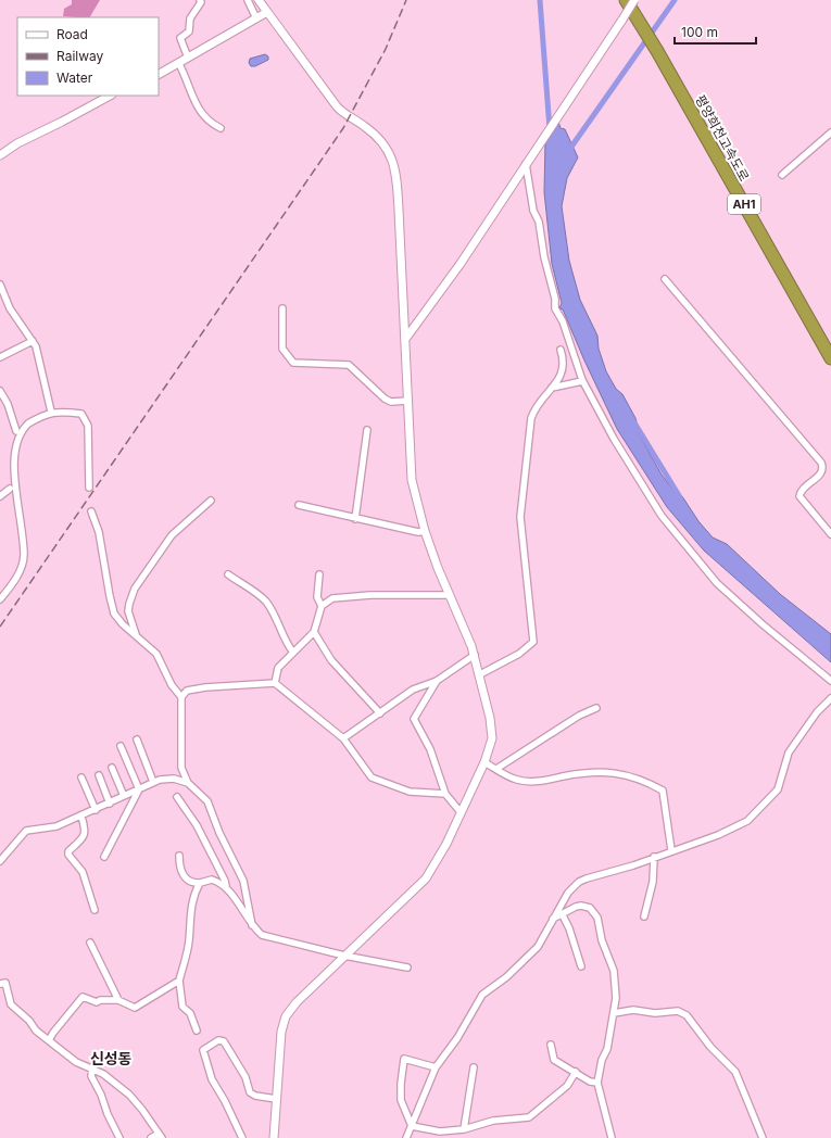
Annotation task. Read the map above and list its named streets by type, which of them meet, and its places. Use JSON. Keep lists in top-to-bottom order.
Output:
{
  "streets": {
    "highway": ["평양희천고속도로", "AH1"]
  },
  "districts": ["신성동"],
  "legend": ["Road", "Railway", "Water"],
  "scale_bar": "100 m"
}
